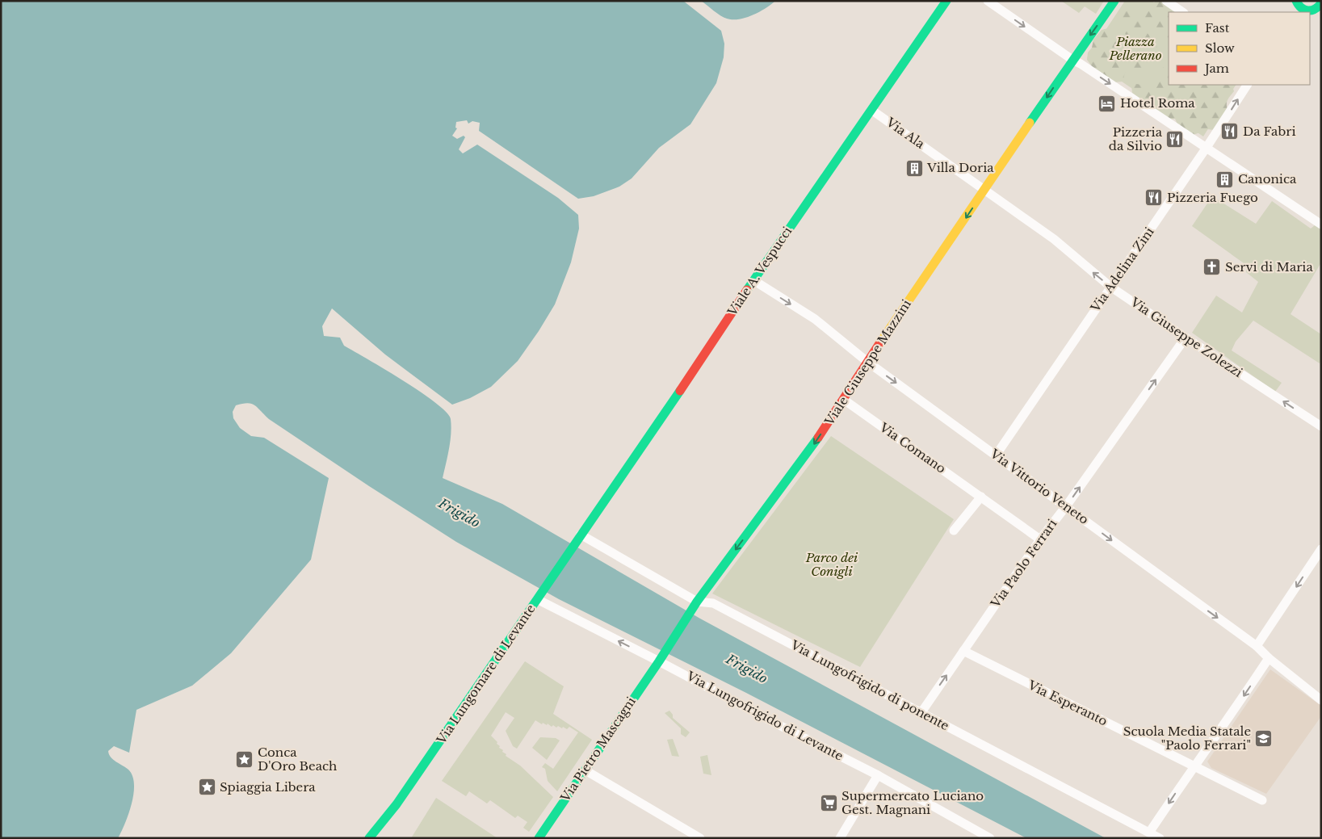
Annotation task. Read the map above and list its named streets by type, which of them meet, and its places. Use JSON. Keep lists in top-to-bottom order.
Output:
{
  "streets": {
    "street": [
      "Via Ala",
      "Via Adelina Zini",
      "Viale A. Vespucci",
      "Via Giuseppe Zolezzi",
      "Viale Giuseppe Mazzini",
      "Via Comano",
      "Via Vittorio Veneto",
      "Via Paolo Ferrari",
      "Via Lungomare di Levante",
      "Via Lungofrigido di ponente",
      "Via Esperanto",
      "Via Lungofrigido di Levante",
      "Via Pietro Mascagni"
    ]
  },
  "crossings": [
    ["Via Ala", "Viale A. Vespucci"],
    ["Via Ala", "Via Giuseppe Zolezzi"],
    ["Via Ala", "Viale Giuseppe Mazzini"],
    ["Via Adelina Zini", "Via Giuseppe Zolezzi"],
    ["Via Adelina Zini", "Via Vittorio Veneto"],
    ["Viale A. Vespucci", "Via Vittorio Veneto"],
    ["Viale A. Vespucci", "Via Lungomare di Levante"],
    ["Viale A. Vespucci", "Via Lungofrigido di ponente"],
    ["Via Giuseppe Zolezzi", "Viale Giuseppe Mazzini"],
    ["Via Giuseppe Zolezzi", "Via Paolo Ferrari"],
    ["Viale Giuseppe Mazzini", "Via Comano"],
    ["Viale Giuseppe Mazzini", "Via Vittorio Veneto"],
    ["Viale Giuseppe Mazzini", "Via Lungofrigido di ponente"],
    ["Viale Giuseppe Mazzini", "Via Lungofrigido di Levante"],
    ["Viale Giuseppe Mazzini", "Via Pietro Mascagni"],
    ["Via Comano", "Via Paolo Ferrari"],
    ["Via Vittorio Veneto", "Via Paolo Ferrari"],
    ["Via Paolo Ferrari", "Via Lungofrigido di ponente"],
    ["Via Paolo Ferrari", "Via Esperanto"],
    ["Via Lungomare di Levante", "Via Lungofrigido di Levante"],
    ["Via Lungofrigido di Levante", "Via Pietro Mascagni"]
  ],
  "one_way": [
    "Via Giuseppe Zolezzi",
    "Viale Giuseppe Mazzini",
    "Via Vittorio Veneto",
    "Via Paolo Ferrari"
  ],
  "water": ["Frigido"],
  "parks": ["Piazza Pellerano", "Parco dei Conigli"],
  "places": {
    "hotel": ["Hotel Roma"],
    "restaurant": ["Da Fabri", "Pizzeria da Silvio", "Pizzeria Fuego"],
    "building": ["Villa Doria", "Canonica"],
    "church": ["Servi di Maria"],
    "school or university": ["Scuola Media Statale \"Paolo Ferrari\""],
    "place": ["Conca D'Oro Beach", "Spiaggia Libera"],
    "supermarket": ["Supermercato Luciano Gest. Magnani"]
  },
  "legend": ["Fast", "Slow", "Jam"]
}
